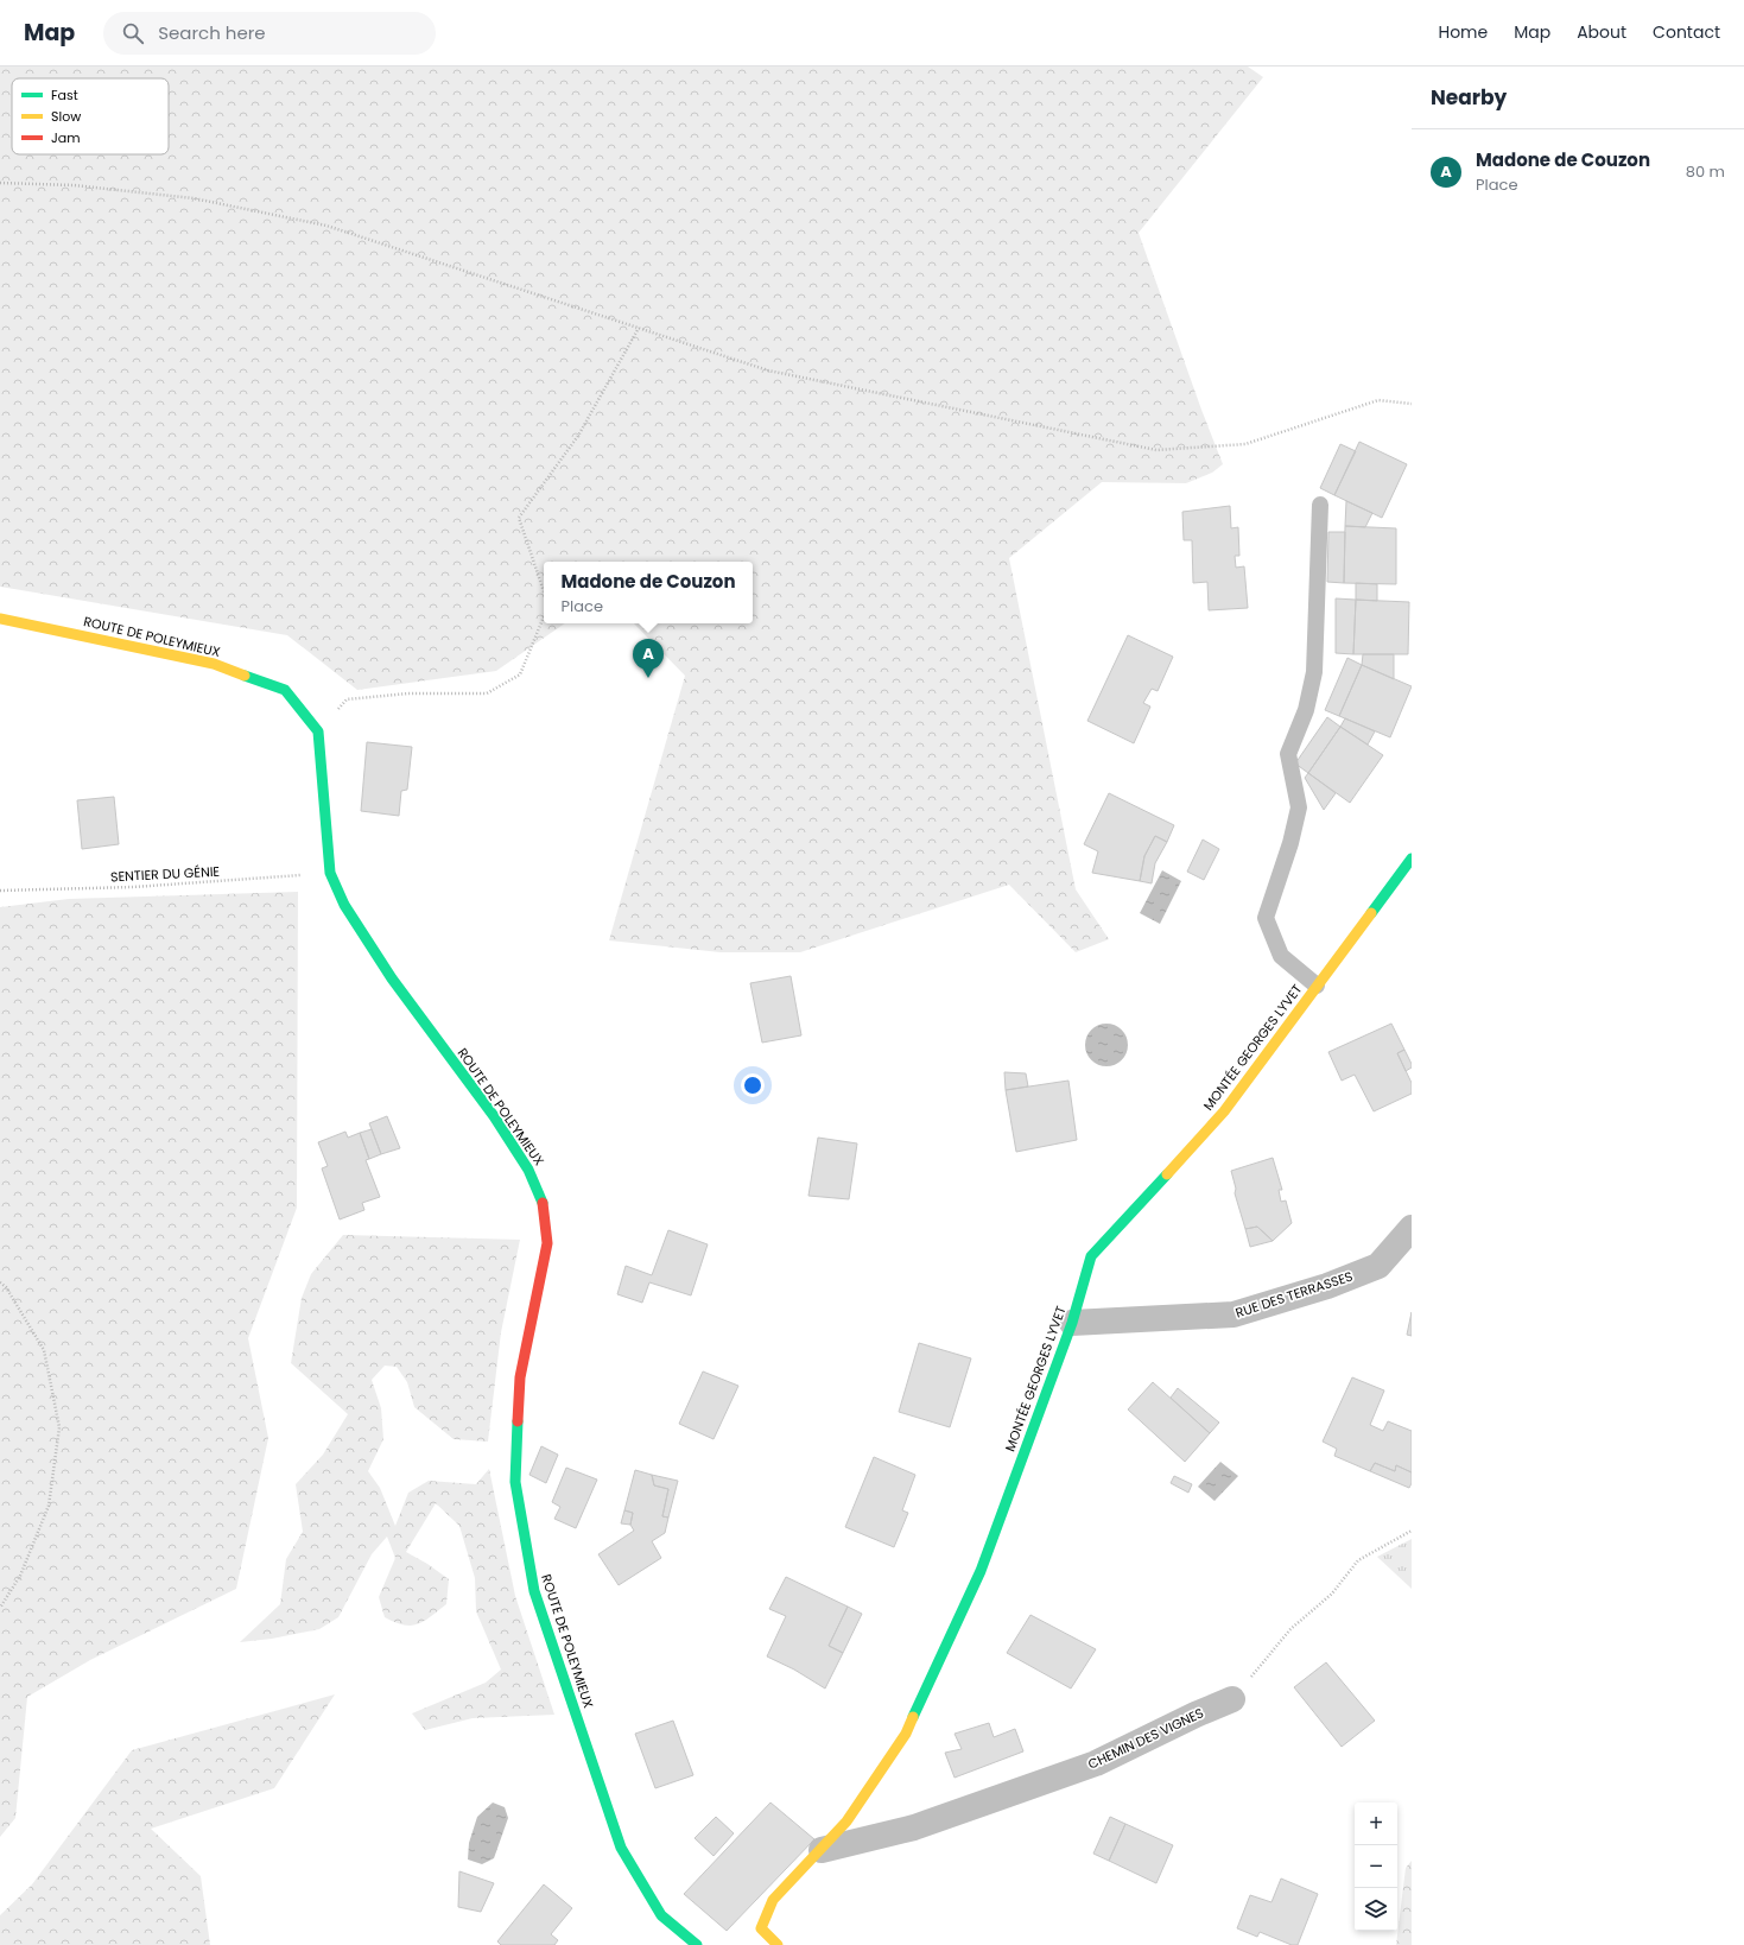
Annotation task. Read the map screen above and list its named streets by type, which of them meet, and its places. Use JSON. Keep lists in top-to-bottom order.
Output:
{
  "streets": {
    "street": [
      "ROUTE DE POLEYMIEUX",
      "MONTÉE GEORGES LYVET",
      "RUE DES TERRASSES",
      "CHEMIN DES VIGNES"
    ],
    "path": ["SENTIER DU GÉNIE"]
  },
  "crossings": [
    ["ROUTE DE POLEYMIEUX", "SENTIER DU GÉNIE"],
    ["MONTÉE GEORGES LYVET", "RUE DES TERRASSES"],
    ["MONTÉE GEORGES LYVET", "CHEMIN DES VIGNES"]
  ],
  "legend": ["Fast", "Slow", "Jam"],
  "page": {
    "header": "Map",
    "search": "Search here",
    "nav": [
      "Home",
      "Map",
      "About",
      "Contact"
    ],
    "heading": "Nearby",
    "list": [
      {
        "mark": "A",
        "name": "Madone de Couzon",
        "note": "Place",
        "value": "80 m"
      }
    ],
    "popup": ["Madone de Couzon", "Place"],
    "pins": "A",
    "map_buttons": ["+", "−"]
  }
}
